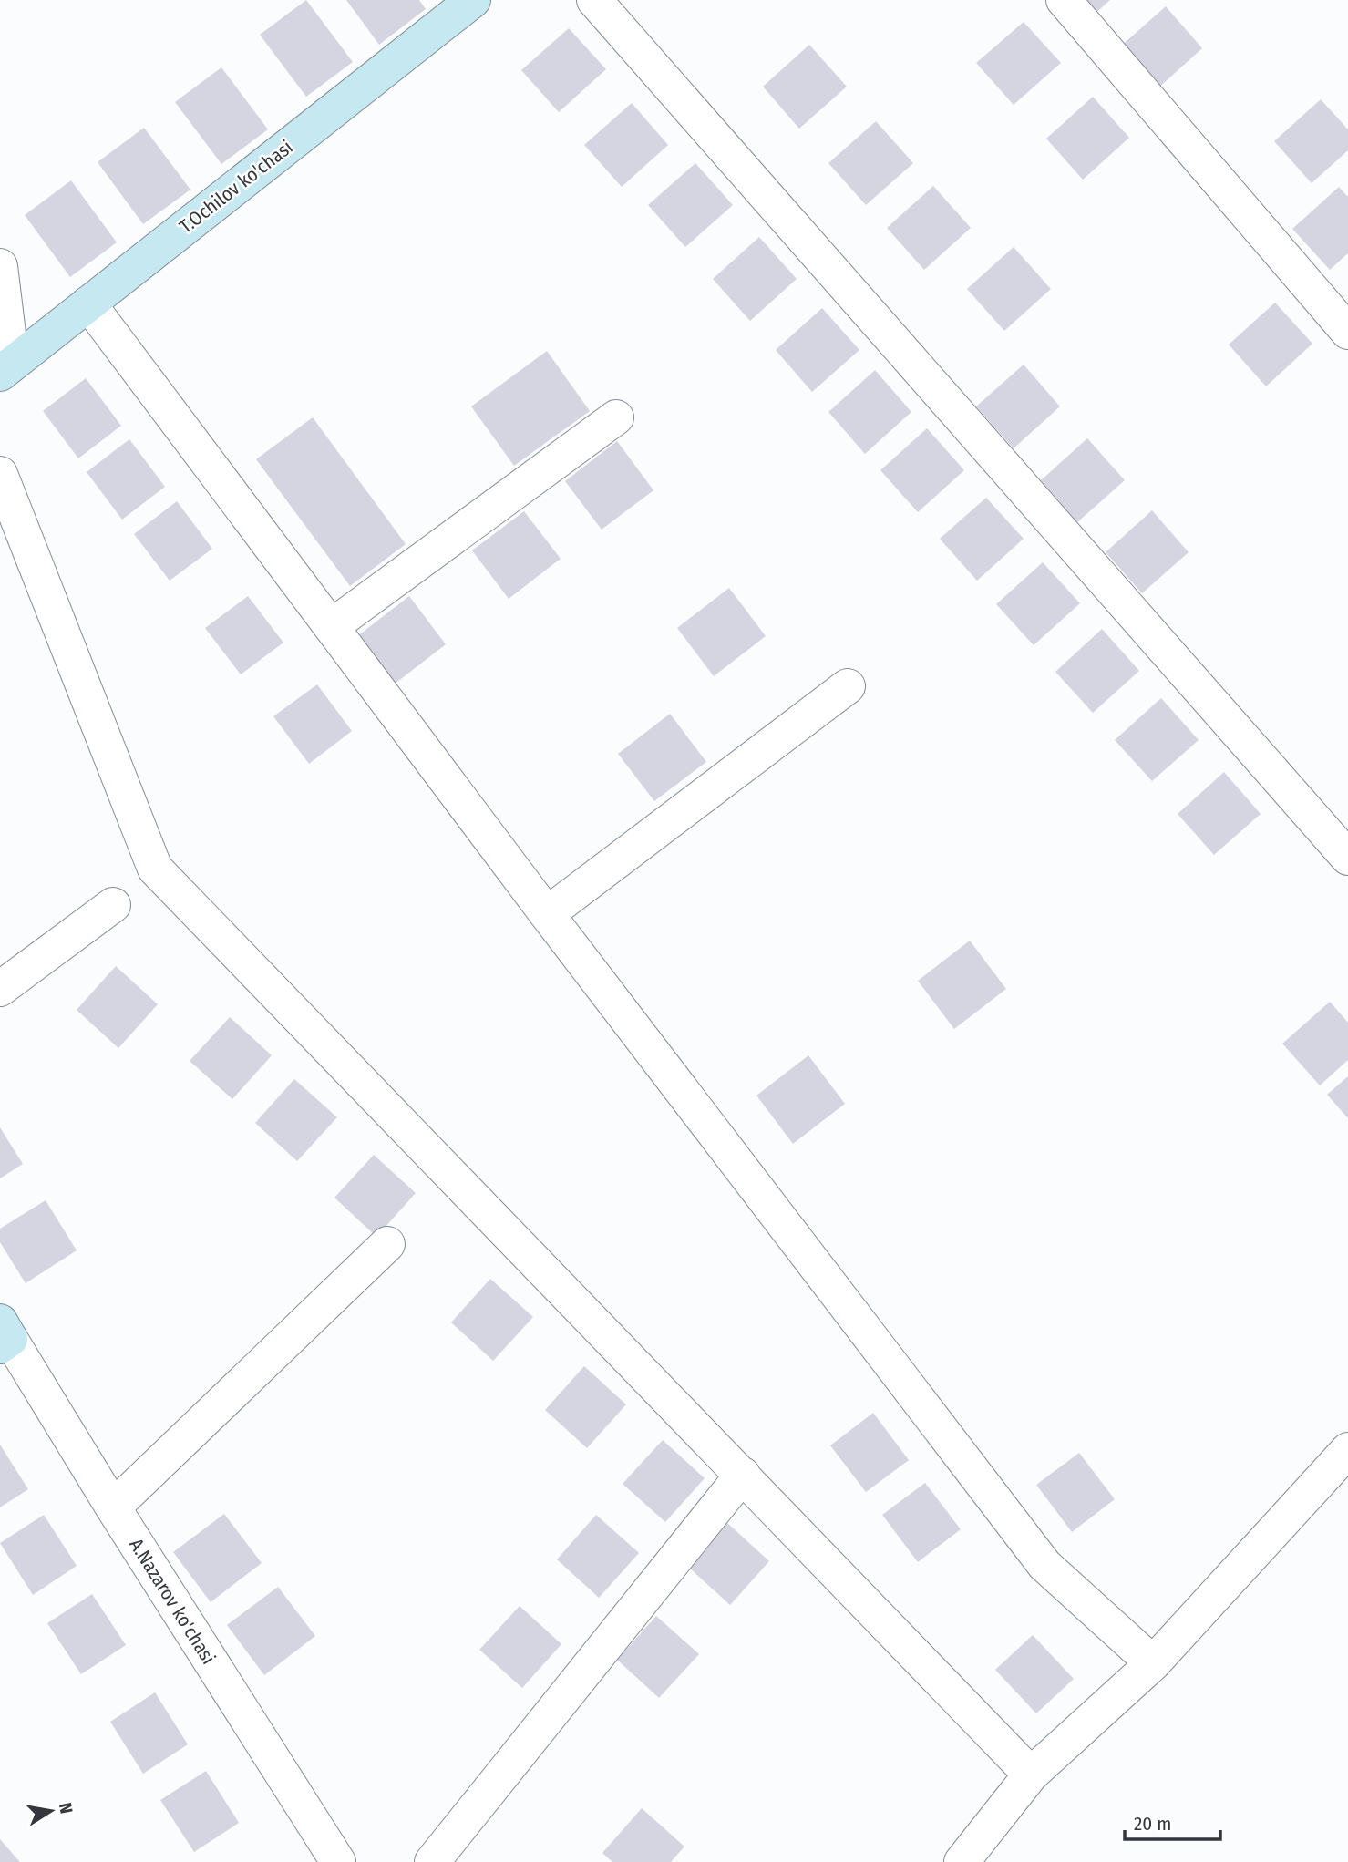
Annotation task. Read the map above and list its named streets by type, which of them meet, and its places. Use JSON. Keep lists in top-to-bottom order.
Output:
{
  "streets": {
    "main road": ["T.Ochilov ko'chasi"],
    "street": ["A.Nazarov ko'chasi"]
  },
  "scale_bar": "20 m",
  "north": "right"
}
